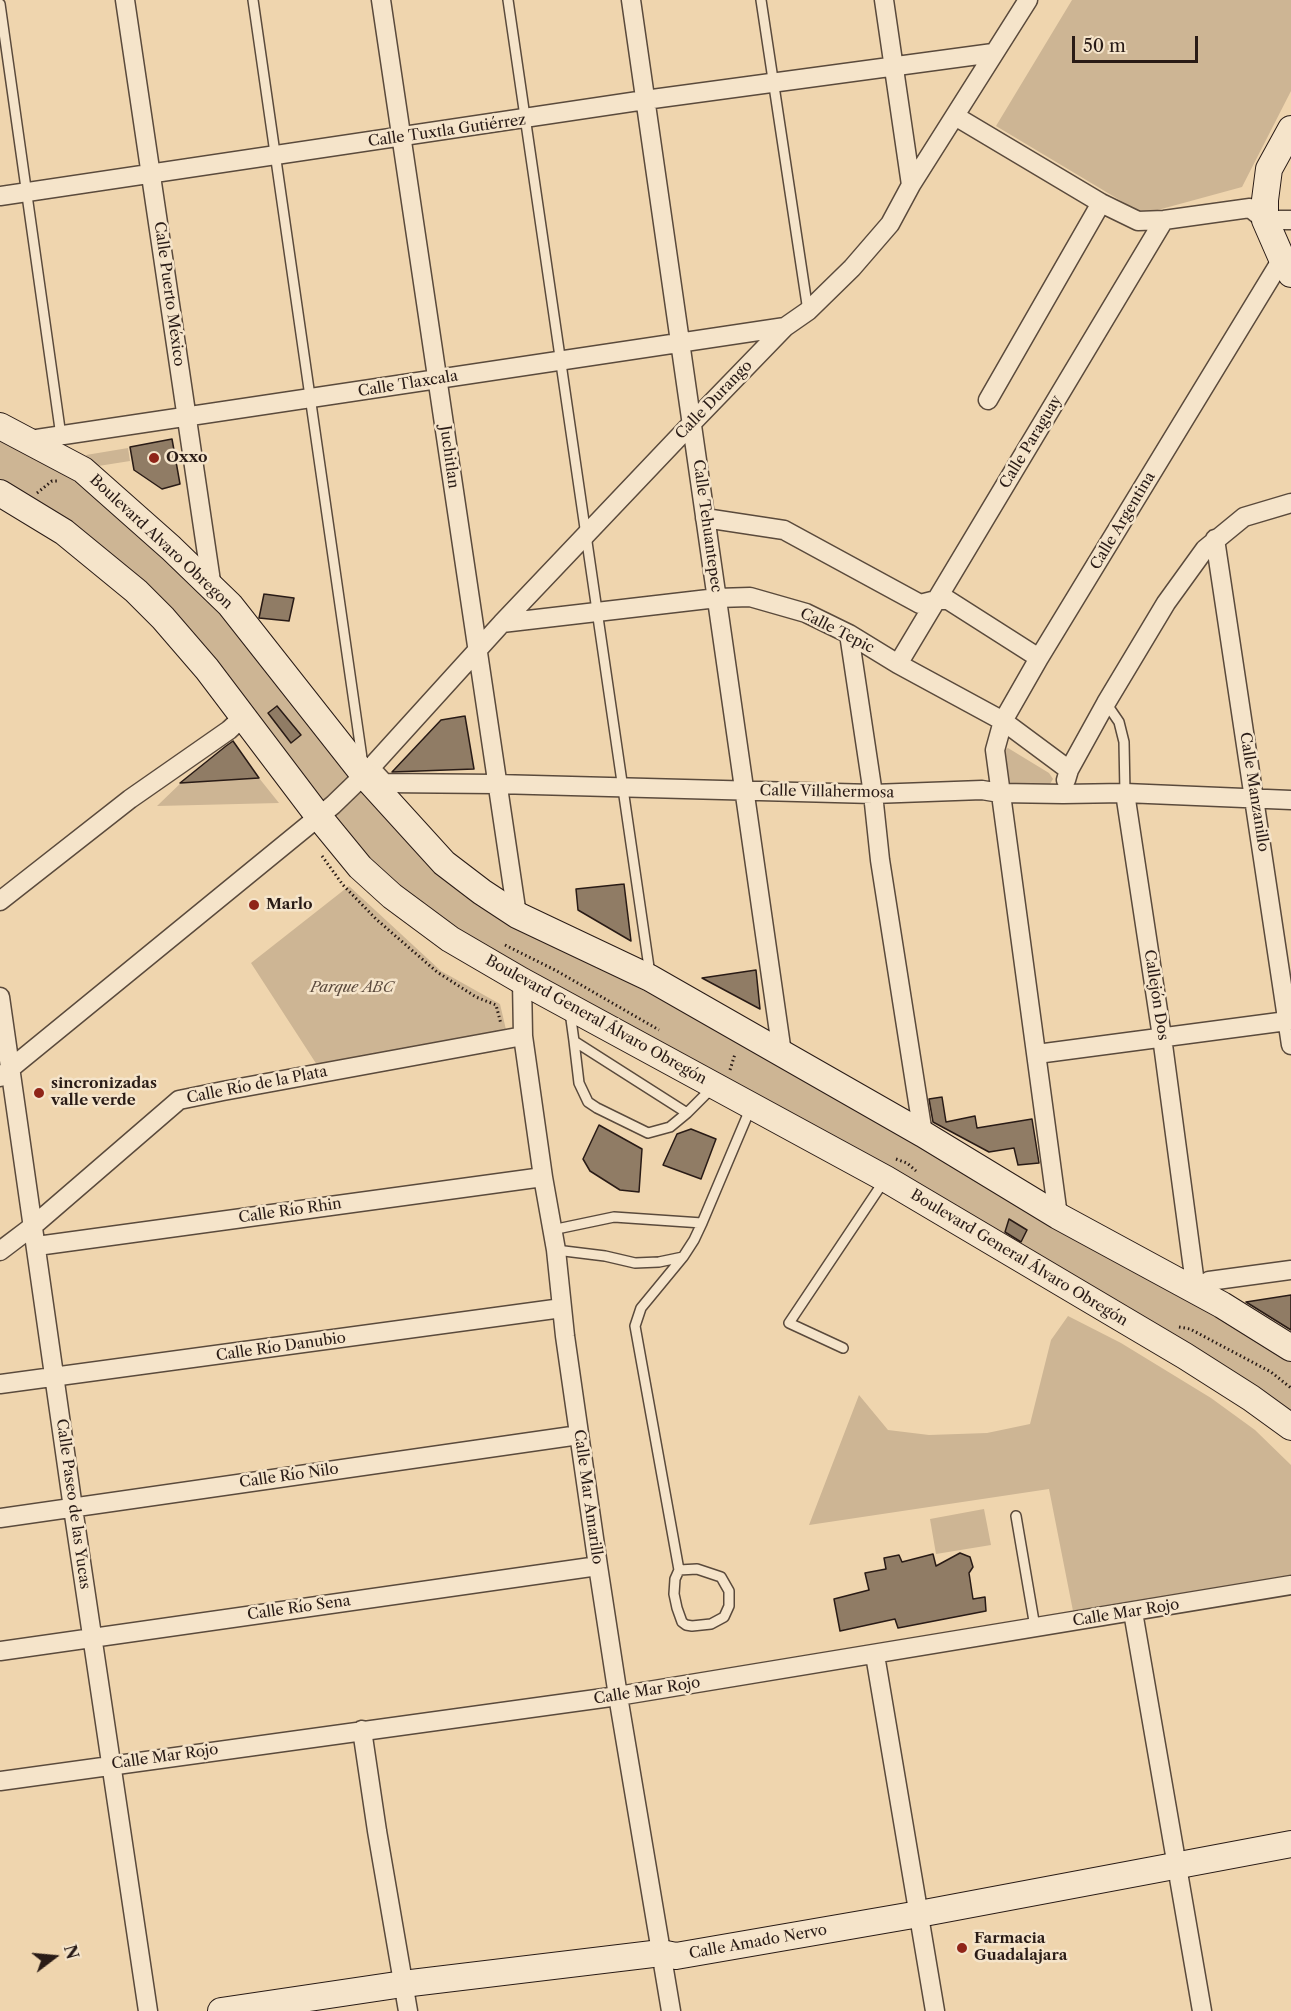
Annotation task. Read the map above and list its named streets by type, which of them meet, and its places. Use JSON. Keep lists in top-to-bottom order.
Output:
{
  "streets": {
    "main road": ["Boulevard Alvaro Obregon", "Boulevard General Álvaro Obregón", "Calle Amado Nervo"],
    "street": [
      "Calle Tuxtla Gutiérrez",
      "Calle Puerto México",
      "Calle Tlaxcala",
      "Calle Durango",
      "Calle Paraguay",
      "Juchitlan",
      "Calle Argentina",
      "Calle Tehuantepec",
      "Calle Tepic",
      "Calle Villahermosa",
      "Calle Manzanillo",
      "Callejón Dos",
      "Calle Río de la Plata",
      "Calle Río Rhin",
      "Calle Río Danubio",
      "Calle Río Nilo",
      "Calle Mar Amarillo",
      "Calle Paseo de las Yucas",
      "Calle Río Sena",
      "Calle Mar Rojo"
    ]
  },
  "crossings": [
    ["Calle Tuxtla Gutiérrez", "Calle Puerto México"],
    ["Calle Tuxtla Gutiérrez", "Calle Durango"],
    ["Calle Tuxtla Gutiérrez", "Juchitlan"],
    ["Calle Tuxtla Gutiérrez", "Calle Tehuantepec"],
    ["Calle Puerto México", "Calle Tlaxcala"],
    ["Calle Puerto México", "Boulevard Alvaro Obregon"],
    ["Calle Tlaxcala", "Calle Durango"],
    ["Calle Tlaxcala", "Juchitlan"],
    ["Calle Tlaxcala", "Calle Tehuantepec"],
    ["Calle Tlaxcala", "Boulevard Alvaro Obregon"],
    ["Calle Durango", "Juchitlan"],
    ["Calle Durango", "Calle Tehuantepec"],
    ["Calle Durango", "Boulevard Alvaro Obregon"],
    ["Calle Durango", "Calle Tepic"],
    ["Calle Durango", "Calle Villahermosa"],
    ["Calle Durango", "Boulevard General Álvaro Obregón"],
    ["Calle Durango", "Calle Paseo de las Yucas"],
    ["Calle Paraguay", "Calle Tepic"],
    ["Juchitlan", "Calle Villahermosa"],
    ["Calle Argentina", "Calle Tepic"],
    ["Calle Argentina", "Calle Villahermosa"],
    ["Calle Tehuantepec", "Calle Tepic"],
    ["Calle Tehuantepec", "Calle Villahermosa"],
    ["Boulevard Alvaro Obregon", "Calle Villahermosa"],
    ["Calle Villahermosa", "Calle Manzanillo"],
    ["Calle Villahermosa", "Callejón Dos"],
    ["Boulevard General Álvaro Obregón", "Calle Mar Amarillo"],
    ["Calle Río de la Plata", "Calle Mar Amarillo"],
    ["Calle Río de la Plata", "Calle Paseo de las Yucas"],
    ["Calle Río Rhin", "Calle Mar Amarillo"],
    ["Calle Río Rhin", "Calle Paseo de las Yucas"],
    ["Calle Río Danubio", "Calle Mar Amarillo"],
    ["Calle Río Danubio", "Calle Paseo de las Yucas"],
    ["Calle Río Nilo", "Calle Mar Amarillo"],
    ["Calle Río Nilo", "Calle Paseo de las Yucas"],
    ["Calle Mar Amarillo", "Calle Río Sena"],
    ["Calle Mar Amarillo", "Calle Mar Rojo"],
    ["Calle Mar Amarillo", "Calle Amado Nervo"],
    ["Calle Paseo de las Yucas", "Calle Río Sena"],
    ["Calle Paseo de las Yucas", "Calle Mar Rojo"]
  ],
  "parks": ["Parque ABC"],
  "places": [
    "Oxxo",
    "Marlo",
    "sincronizadas valle verde",
    "Farmacia Guadalajara"
  ],
  "scale_bar": "50 m",
  "north": "right"
}
